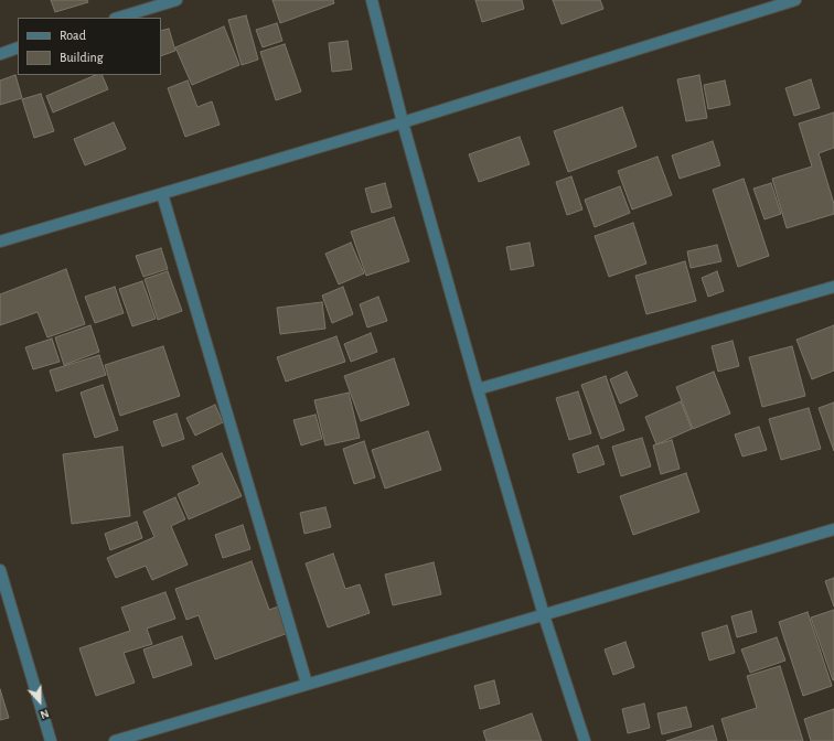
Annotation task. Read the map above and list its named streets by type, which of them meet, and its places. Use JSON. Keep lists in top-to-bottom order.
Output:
{
  "legend": ["Road", "Building"],
  "north": "bottom"
}
